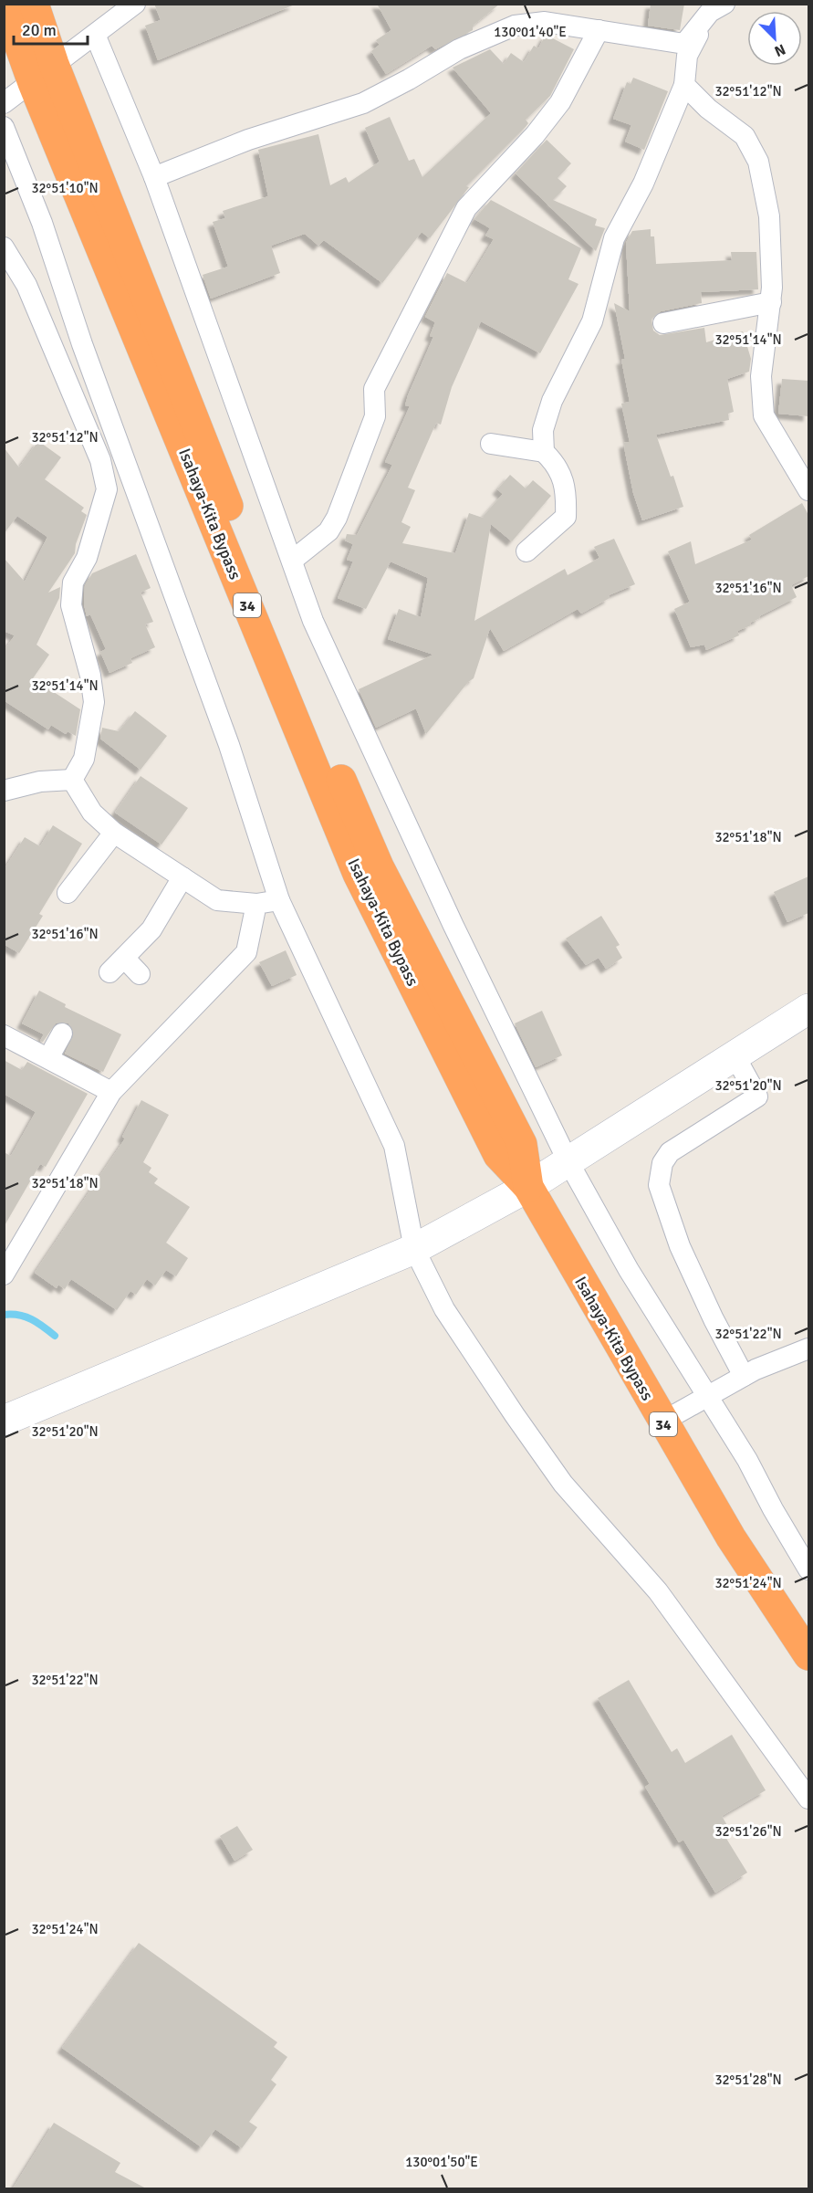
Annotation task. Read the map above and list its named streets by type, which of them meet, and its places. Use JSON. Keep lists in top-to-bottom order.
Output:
{
  "streets": {
    "highway": ["Isahaya-Kita Bypass", "34"]
  },
  "scale_bar": "20 m",
  "north": "bottom right",
  "coordinates": [
    "130°01'40\"E",
    "32°51'12\"N",
    "32°51'10\"N",
    "32°51'14\"N",
    "32°51'16\"N",
    "32°51'18\"N",
    "32°51'20\"N",
    "32°51'22\"N",
    "32°51'24\"N",
    "32°51'26\"N",
    "32°51'28\"N",
    "130°01'50\"E"
  ]
}
